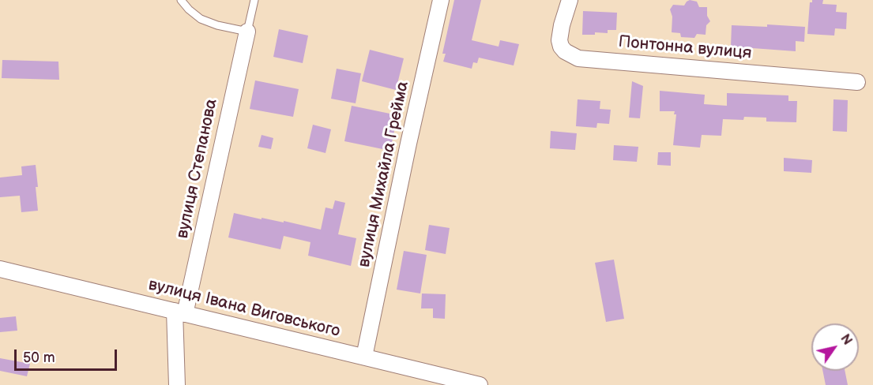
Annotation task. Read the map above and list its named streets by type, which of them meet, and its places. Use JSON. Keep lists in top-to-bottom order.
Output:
{
  "streets": {
    "street": [
      "Понтонна вулиця",
      "вулиця Степанова",
      "вулиця Михайла Грейма",
      "вулиця Івана Виговського"
    ]
  },
  "crossings": [
    ["вулиця Степанова", "вулиця Івана Виговського"],
    ["вулиця Михайла Грейма", "вулиця Івана Виговського"]
  ],
  "scale_bar": "50 m",
  "north": "top right"
}
